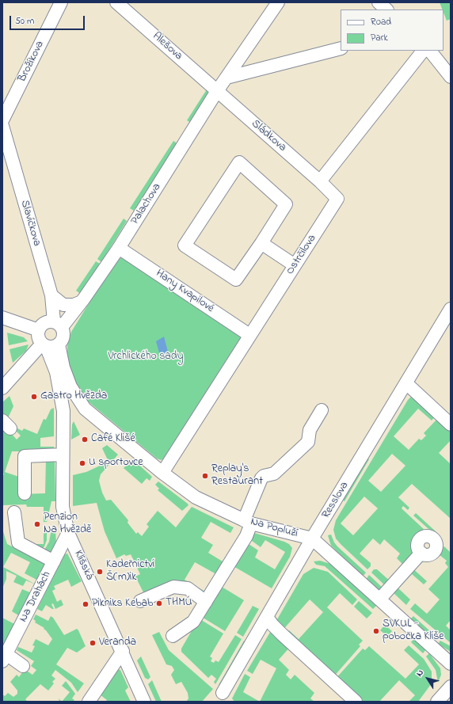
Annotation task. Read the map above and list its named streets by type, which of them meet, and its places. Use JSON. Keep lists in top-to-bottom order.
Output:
{
  "streets": {
    "street": [
      "Alešova",
      "Brožíkova",
      "Sládkova",
      "Palachova",
      "Slavíčkova",
      "Ostrčilova",
      "Hany Kvapilové",
      "Resslova",
      "Na Popluží",
      "Klíšská",
      "Na Drahách"
    ]
  },
  "crossings": [
    ["Alešova", "Sládkova"],
    ["Alešova", "Palachova"],
    ["Sládkova", "Palachova"],
    ["Sládkova", "Ostrčilova"],
    ["Palachova", "Slavíčkova"],
    ["Palachova", "Hany Kvapilové"],
    ["Palachova", "Na Popluží"],
    ["Palachova", "Klíšská"],
    ["Slavíčkova", "Na Popluží"],
    ["Slavíčkova", "Klíšská"],
    ["Ostrčilova", "Hany Kvapilové"],
    ["Ostrčilova", "Na Popluží"],
    ["Resslova", "Na Popluží"],
    ["Na Popluží", "Klíšská"],
    ["Klíšská", "Na Drahách"]
  ],
  "parks": ["Vrchlického sady"],
  "places": [
    "Gastro Hvězda",
    "Café Klišé",
    "U sportovce",
    "Replay's Restaurant",
    "Penzion Na Hvězdě",
    "Kadeřnictví Š(m)ik",
    "THMÚ",
    "Pikniks Kebab",
    "SVKUL - pobočka Klíše",
    "Veranda"
  ],
  "legend": ["Road", "Park"],
  "scale_bar": "50 m",
  "north": "top left"
}
